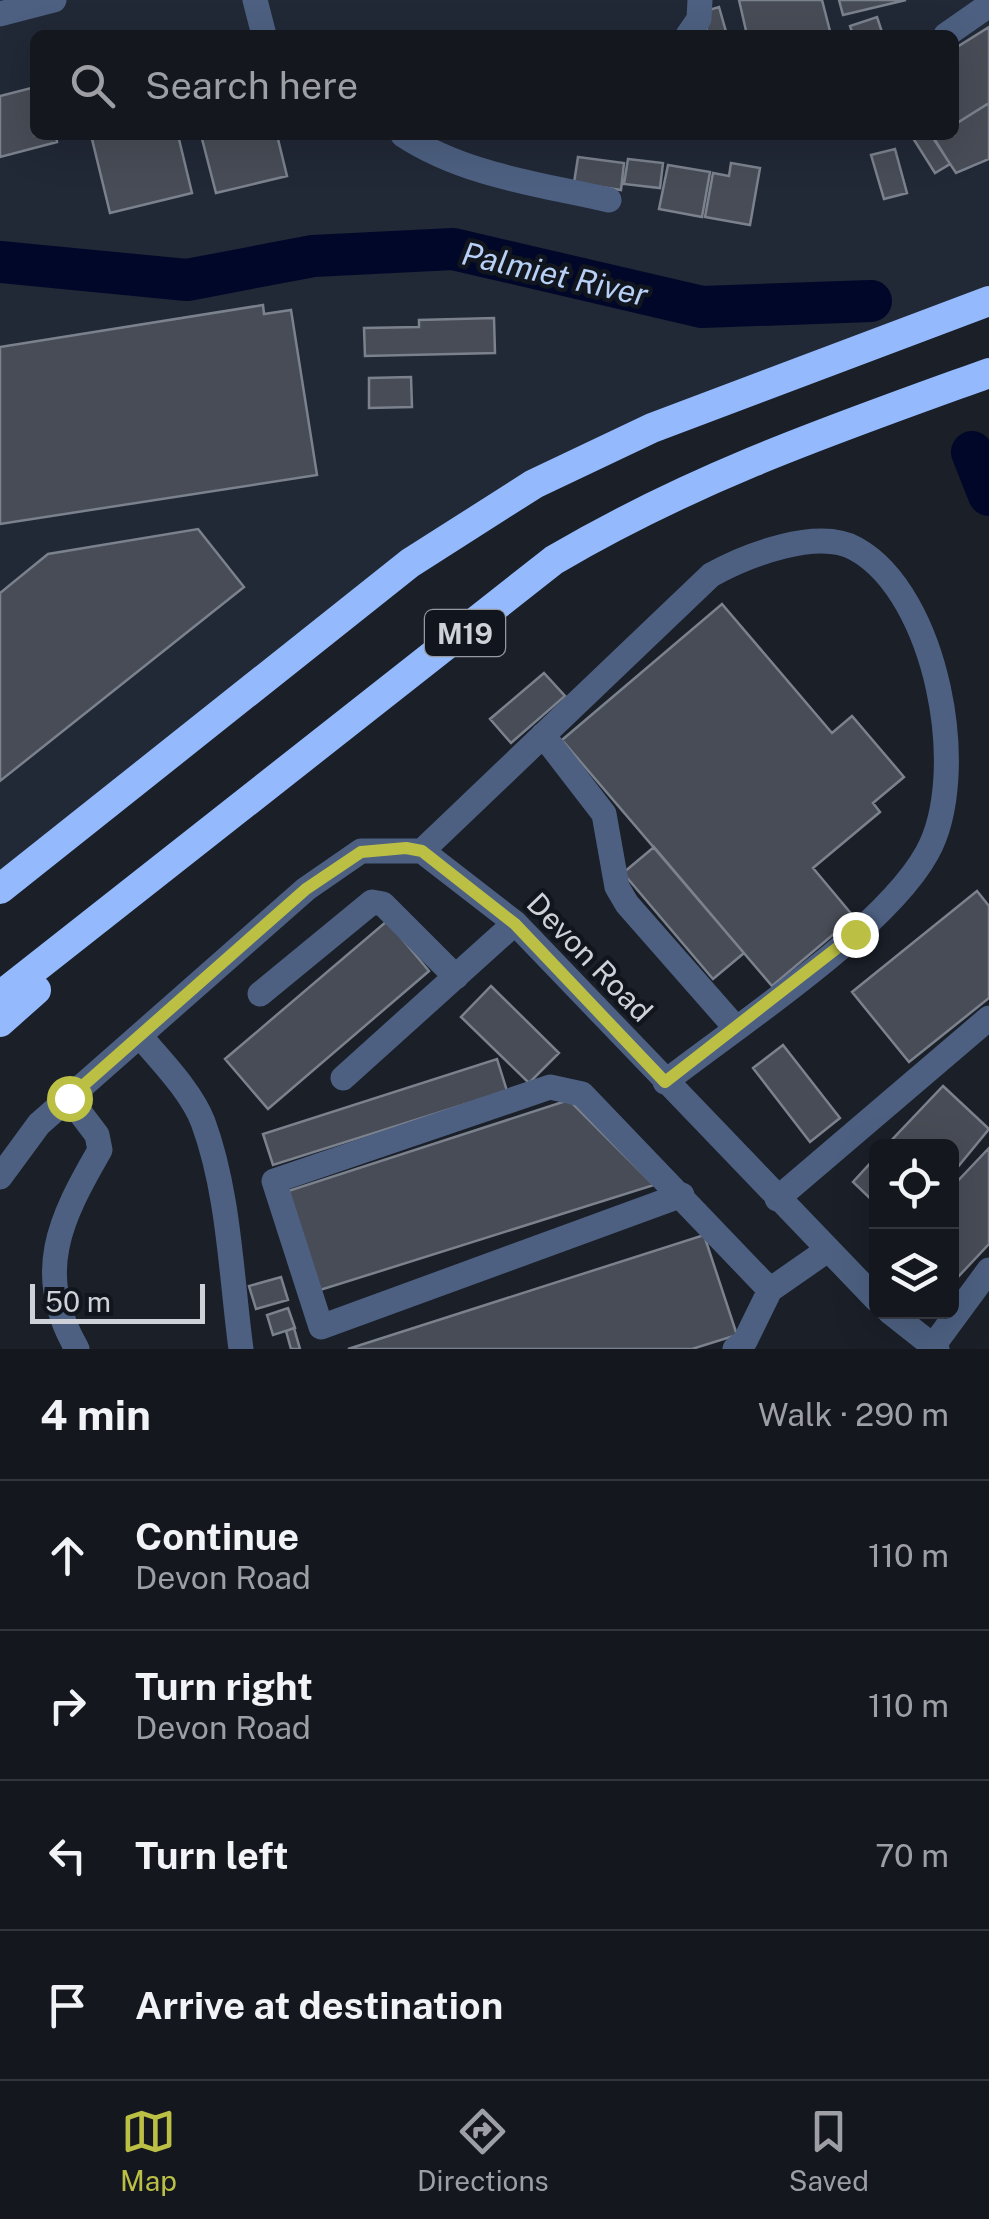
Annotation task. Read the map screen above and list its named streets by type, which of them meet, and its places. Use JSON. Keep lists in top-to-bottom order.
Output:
{
  "streets": {
    "highway": ["M19"],
    "street": ["Devon Road"]
  },
  "water": ["Palmiet River"],
  "scale_bar": "50 m",
  "page": {
    "search": "Search here",
    "scale": "50 m",
    "heading": ["4 min", "Walk · 290 m"],
    "list": [
      ["Continue", "Devon Road", "110 m"],
      ["Turn right", "Devon Road", "110 m"],
      ["Turn left", "70 m"],
      "Arrive at destination"
    ],
    "nav": ["Map", "Directions", "Saved"]
  }
}
